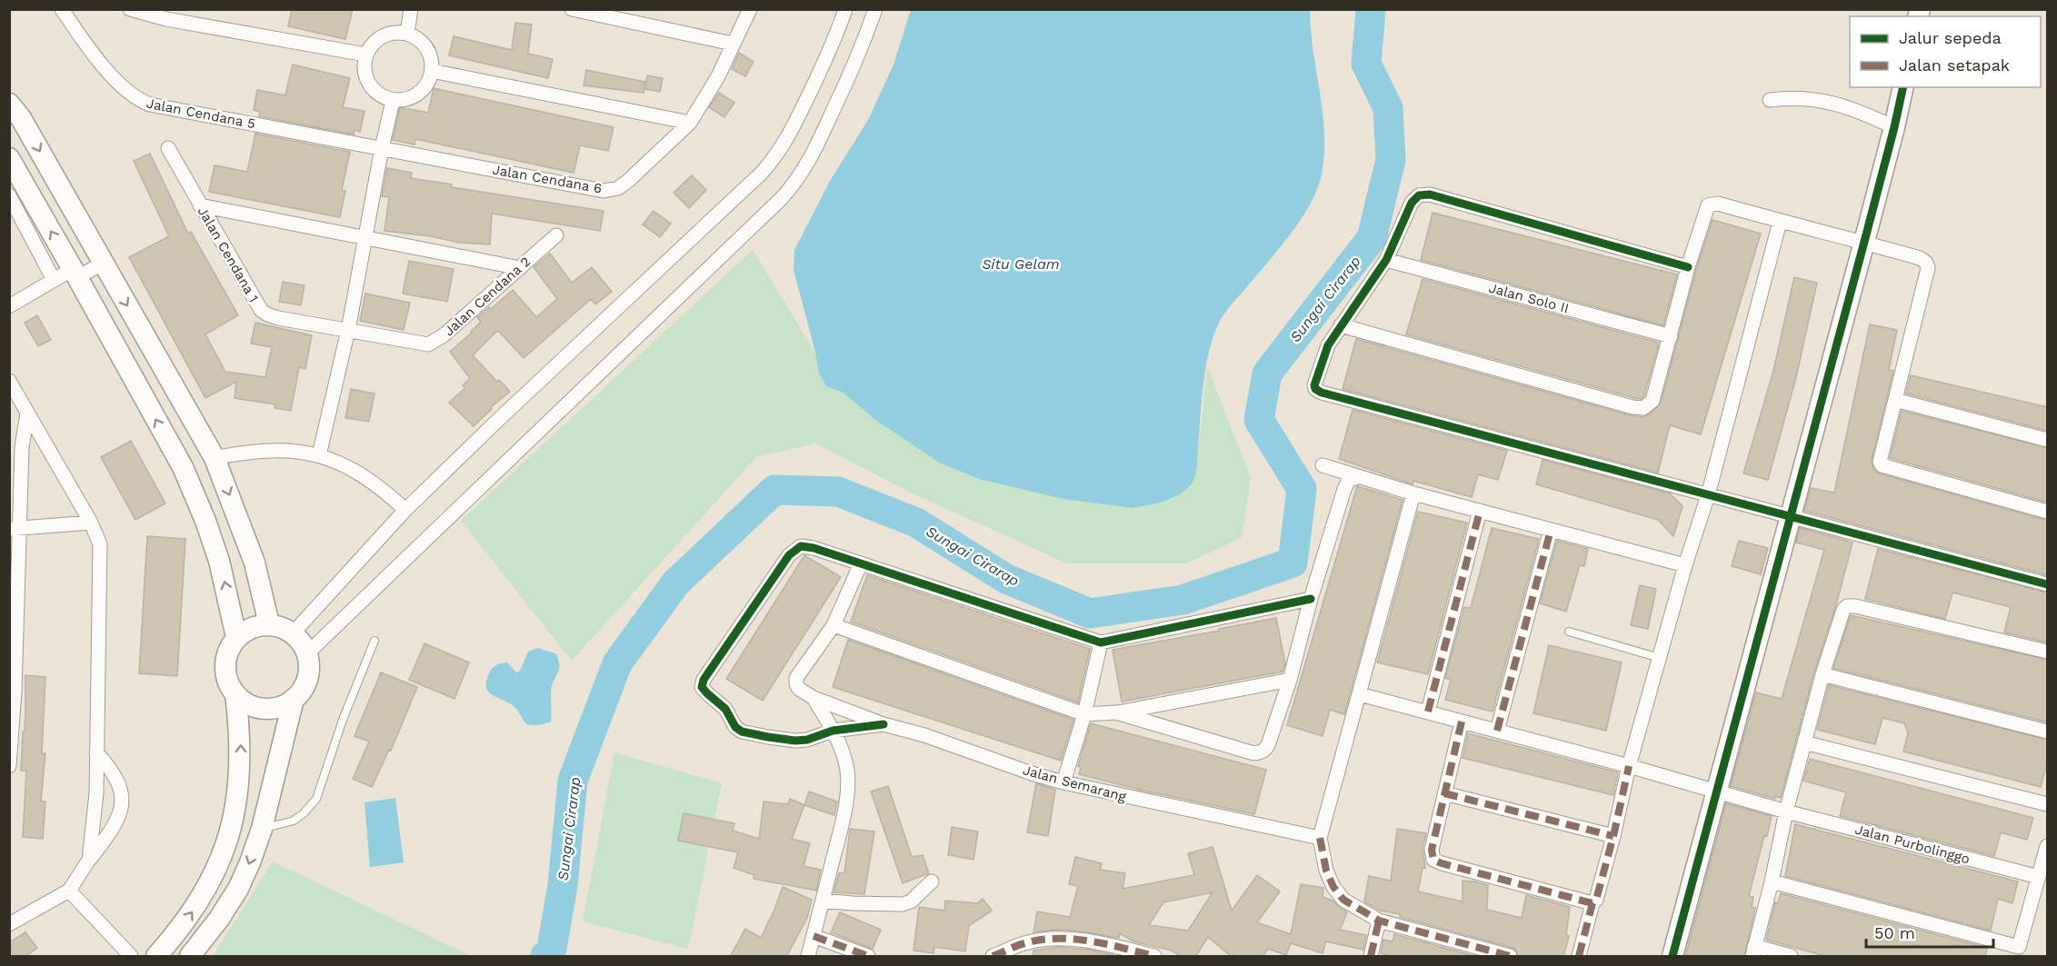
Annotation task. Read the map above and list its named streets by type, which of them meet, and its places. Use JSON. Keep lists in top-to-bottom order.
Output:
{
  "streets": {
    "street": [
      "Jalan Cendana 5",
      "Jalan Cendana 6",
      "Jalan Cendana 1",
      "Jalan Cendana 2",
      "Jalan Solo II",
      "Jalan Semarang",
      "Jalan Purbolinggo"
    ]
  },
  "crossings": [
    ["Jalan Cendana 5", "Jalan Cendana 6"],
    ["Jalan Cendana 1", "Jalan Cendana 2"]
  ],
  "water": ["Situ Gelam", "Sungai Cirarap"],
  "legend": ["Jalur sepeda", "Jalan setapak"],
  "scale_bar": "50 m"
}
